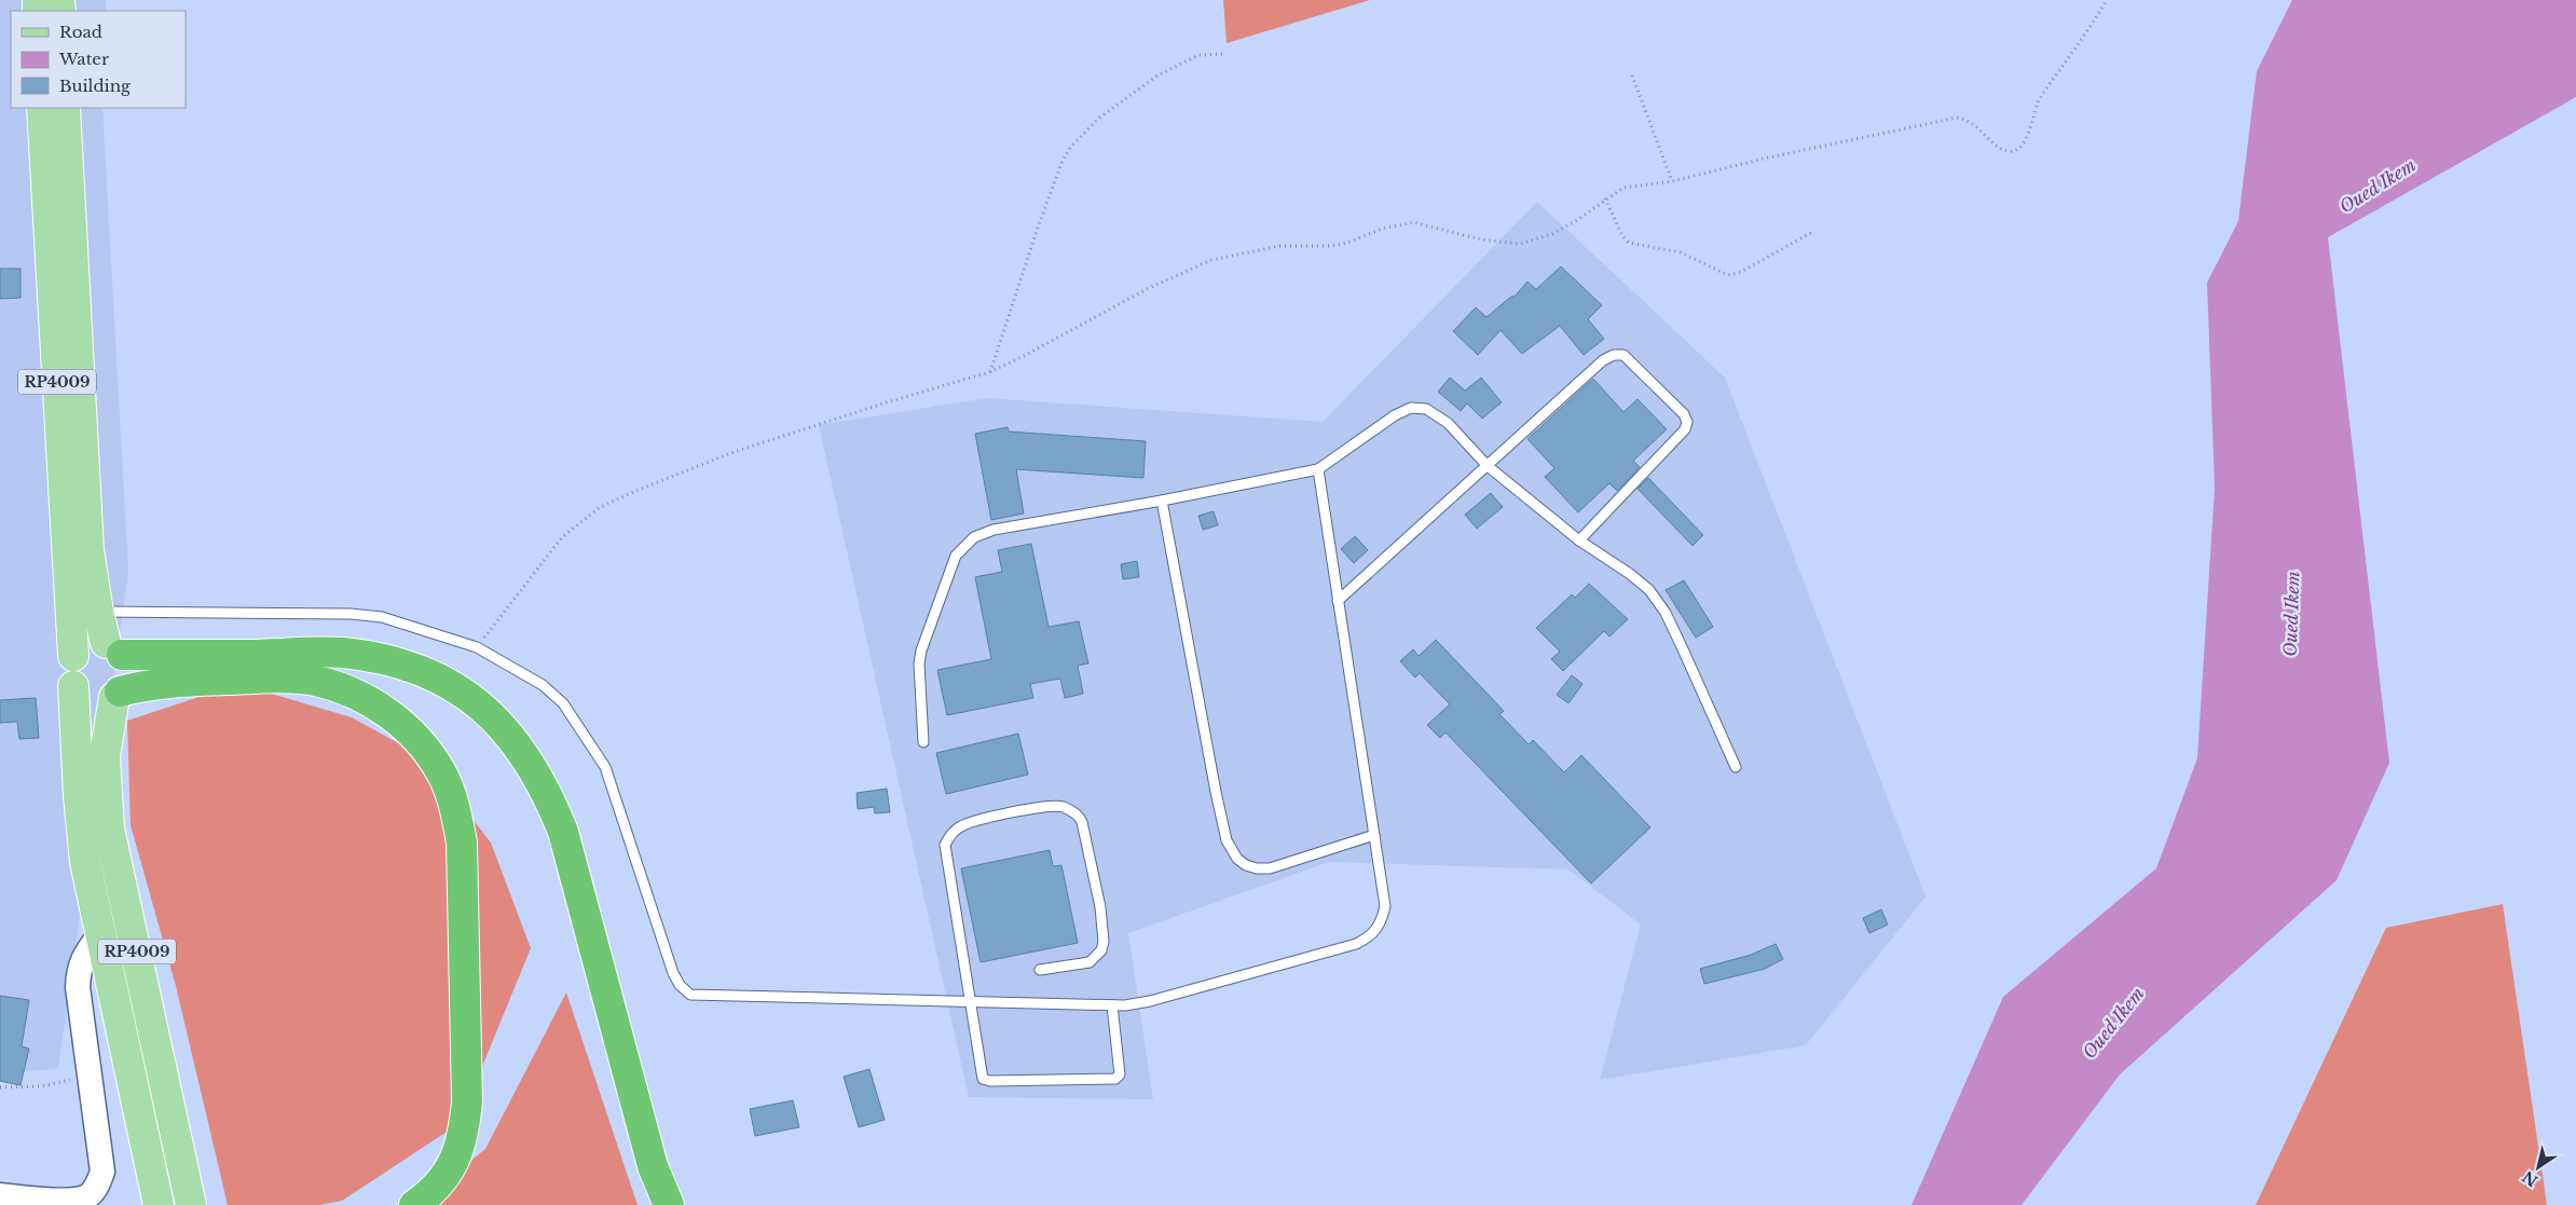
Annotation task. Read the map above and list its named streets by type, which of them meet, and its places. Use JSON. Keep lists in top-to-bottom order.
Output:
{
  "streets": {
    "main road": ["RP4009"]
  },
  "water": ["Oued Ikem"],
  "legend": ["Road", "Water", "Building"],
  "north": "bottom left"
}
